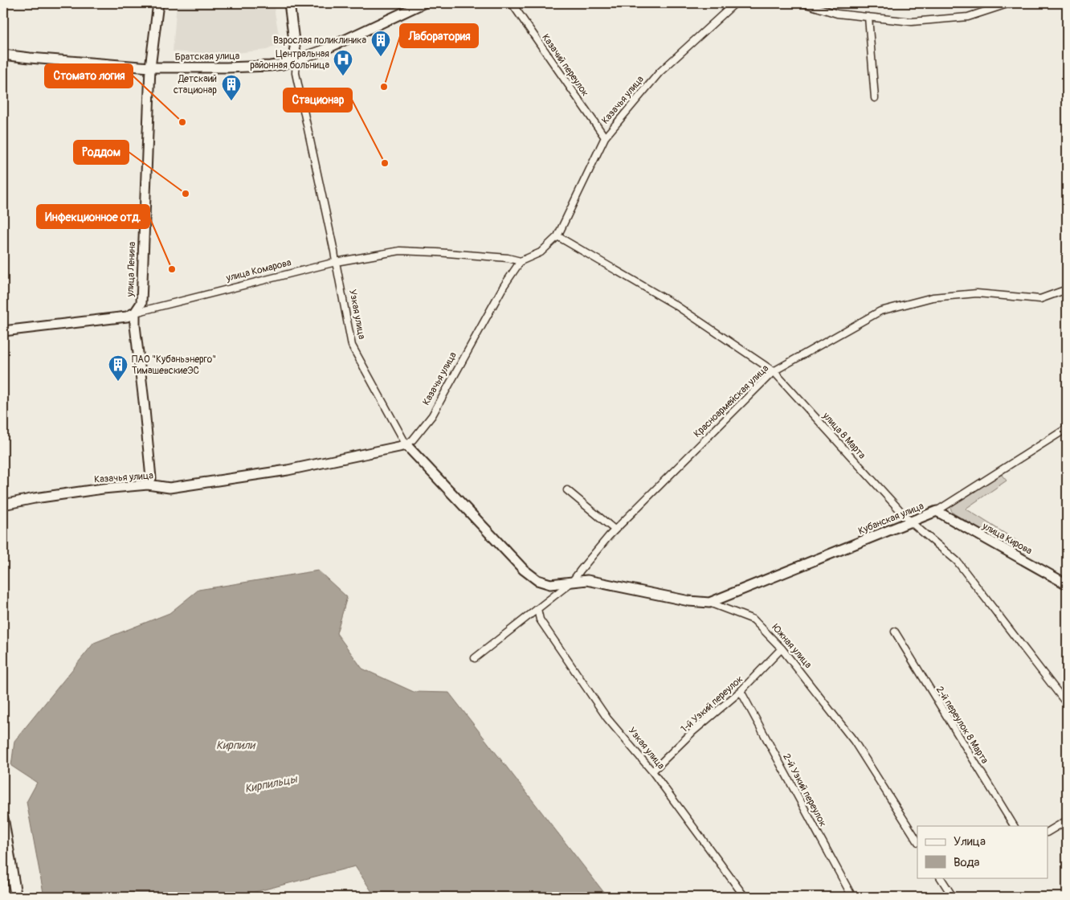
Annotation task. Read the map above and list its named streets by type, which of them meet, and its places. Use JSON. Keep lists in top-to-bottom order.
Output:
{
  "streets": {
    "main road": [
      "Братская улица",
      "Казачья улица",
      "улица Ленина",
      "улица Комарова",
      "Узкая улица",
      "Кубанская улица",
      "улица Кирова",
      "Южная улица"
    ],
    "street": [
      "Казачий переулок",
      "Красноармейская улица",
      "улица 8 Марта",
      "1-й Узкий переулок",
      "2-й переулок 8 Марта",
      "2-й Узкий переулок"
    ]
  },
  "crossings": [
    ["Братская улица", "улица Ленина"],
    ["Братская улица", "Узкая улица"],
    ["Казачий переулок", "Казачья улица"],
    ["Казачья улица", "улица Ленина"],
    ["Казачья улица", "улица Комарова"],
    ["Казачья улица", "Узкая улица"],
    ["Казачья улица", "улица 8 Марта"],
    ["улица Ленина", "улица Комарова"],
    ["улица Комарова", "Узкая улица"],
    ["Узкая улица", "Красноармейская улица"],
    ["Узкая улица", "Южная улица"],
    ["Узкая улица", "1-й Узкий переулок"],
    ["Красноармейская улица", "улица 8 Марта"],
    ["Красноармейская улица", "Южная улица"],
    ["улица 8 Марта", "Кубанская улица"],
    ["Кубанская улица", "улица Кирова"],
    ["Кубанская улица", "Южная улица"],
    ["Южная улица", "1-й Узкий переулок"],
    ["1-й Узкий переулок", "2-й Узкий переулок"]
  ],
  "water": ["Кирпили", "Кирпильцы"],
  "places": {
    "building": ["Взрослая поликлиника", "Детскаий стационар", "ПАО \"Кубаньэнерго\" ТимашевскиеЭС"],
    "hospital": ["Центральная районная больница"],
    "other": [
      "Лаборатория",
      "Стомато логия",
      "Стационар",
      "Роддом",
      "Инфекционное отд."
    ]
  },
  "legend": ["Улица", "Вода"]
}
